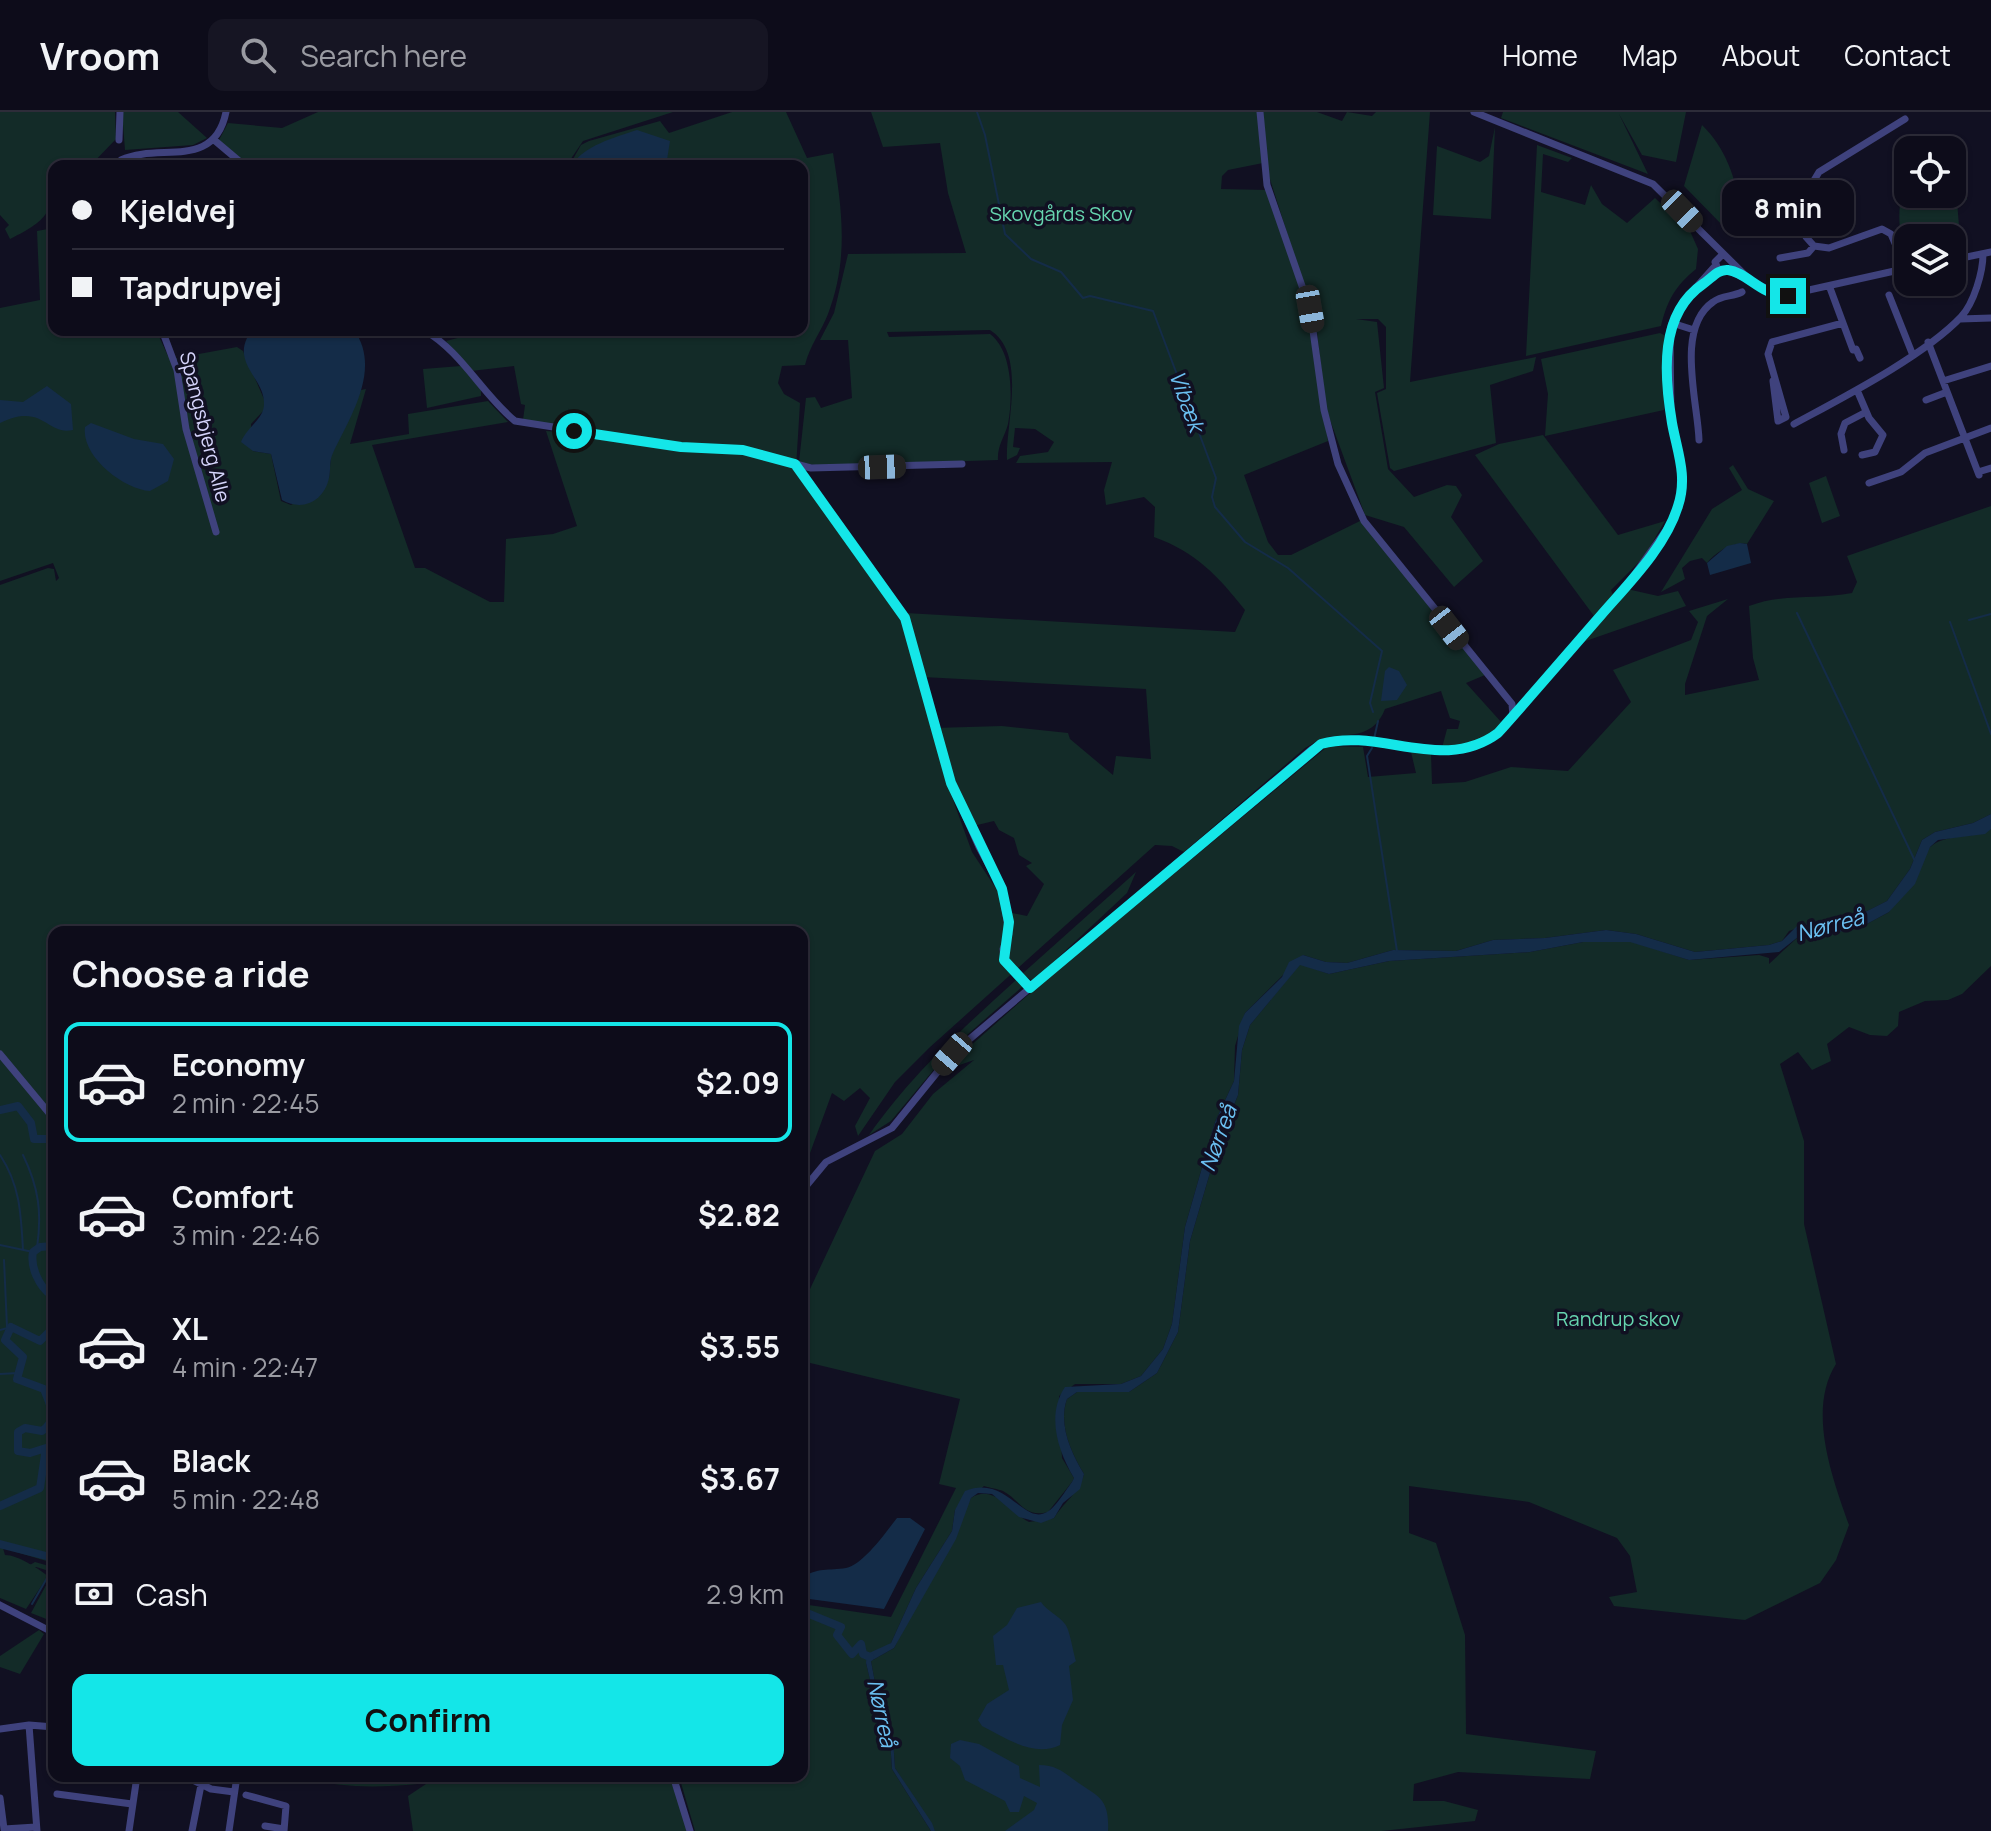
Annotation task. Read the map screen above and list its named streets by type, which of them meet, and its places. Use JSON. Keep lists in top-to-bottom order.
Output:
{
  "streets": {
    "street": ["Spangsbjerg Alle"]
  },
  "water": ["Vibæk", "Nørreå"],
  "parks": ["Skovgårds Skov", "Randrup skov"],
  "page": {
    "header": "Vroom",
    "search": "Search here",
    "nav": [
      "Home",
      "Map",
      "About",
      "Contact"
    ],
    "banner": ["Kjeldvej", "Tapdrupvej"],
    "bubble": "8 min",
    "heading": "Choose a ride",
    "list": [
      {
        "name": "Economy",
        "note": "2 min · 22:45",
        "value": "$2.09"
      },
      {
        "name": "Comfort",
        "note": "3 min · 22:46",
        "value": "$2.82"
      },
      {
        "name": "XL",
        "note": "4 min · 22:47",
        "value": "$3.55"
      },
      {
        "name": "Black",
        "note": "5 min · 22:48",
        "value": "$3.67"
      }
    ],
    "pay": ["Cash", "2.9 km"],
    "buttons": "Confirm"
  }
}
